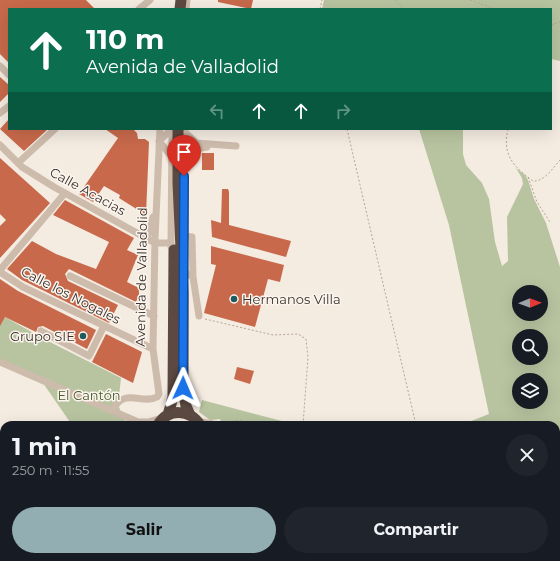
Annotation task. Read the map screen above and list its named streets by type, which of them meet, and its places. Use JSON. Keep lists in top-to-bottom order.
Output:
{
  "streets": {
    "street": ["Calle Acacias", "Avenida de Valladolid", "Calle los Nogales"]
  },
  "crossings": [
    ["Calle Acacias", "Avenida de Valladolid"],
    ["Avenida de Valladolid", "Calle los Nogales"]
  ],
  "parks": ["El Cantón"],
  "places": ["Hermanos Villa", "Grupo SIE"],
  "north": "right",
  "page": {
    "turn": ["110 m", "Avenida de Valladolid"],
    "heading": ["1 min", "250 m · 11:55"],
    "buttons": ["Salir", "Compartir"]
  }
}
